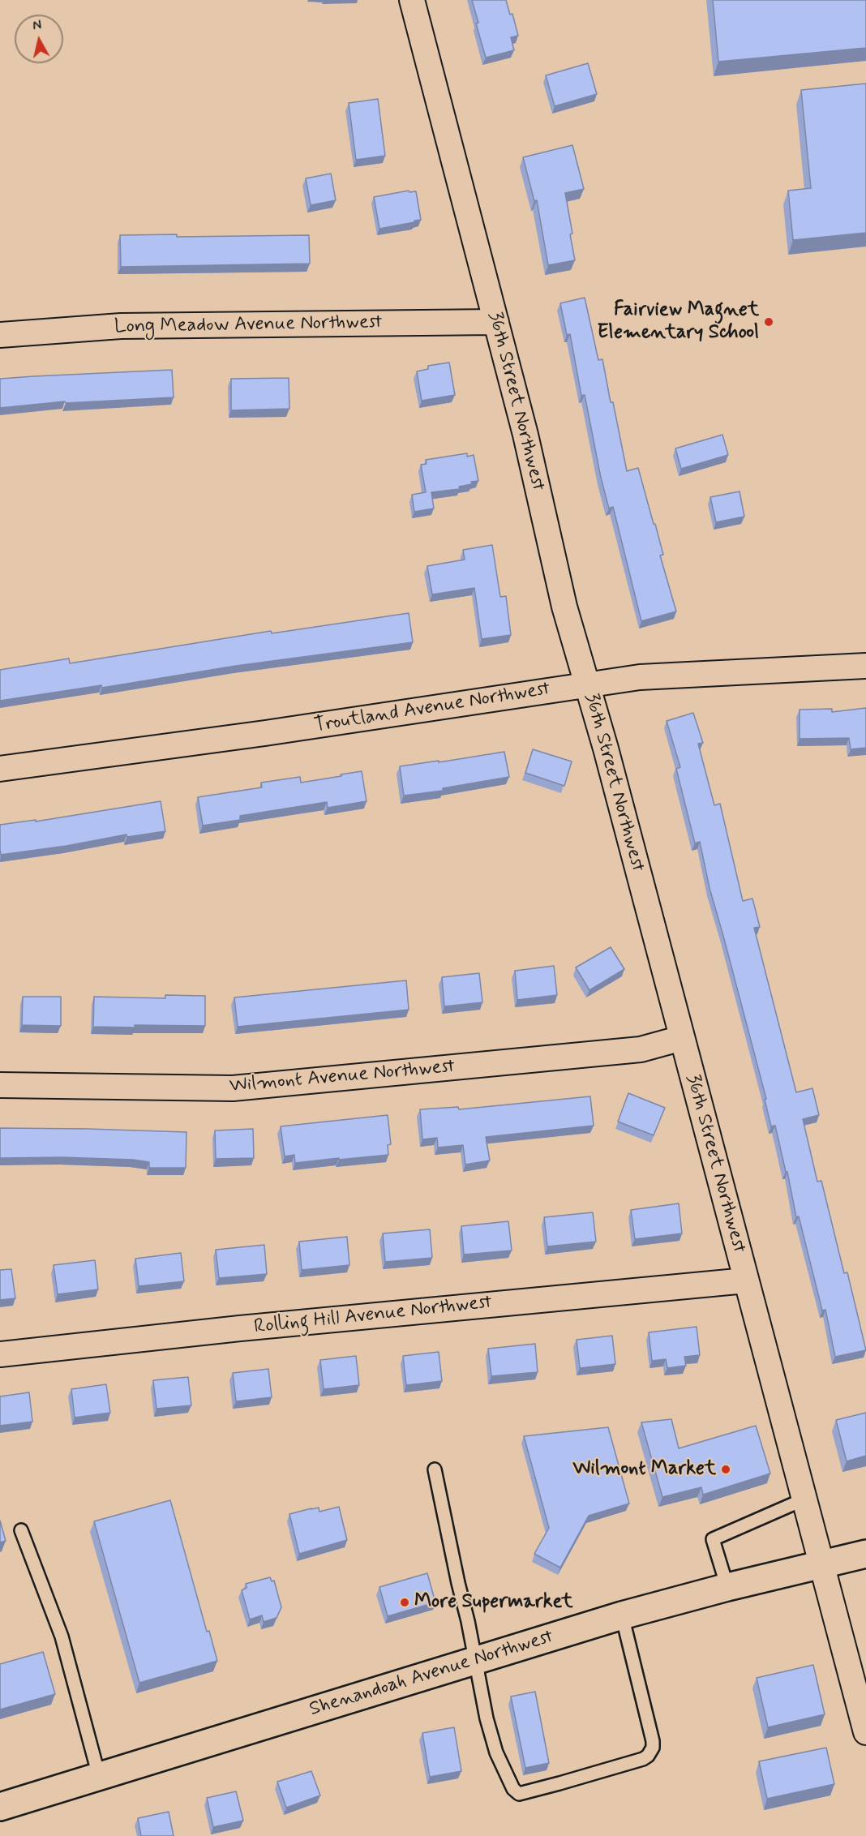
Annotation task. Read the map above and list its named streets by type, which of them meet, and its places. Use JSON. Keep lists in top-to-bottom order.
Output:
{
  "streets": {
    "main road": ["Shenandoah Avenue Northwest"],
    "street": [
      "Long Meadow Avenue Northwest",
      "36th Street Northwest",
      "Troutland Avenue Northwest",
      "Wilmont Avenue Northwest",
      "Rolling Hill Avenue Northwest"
    ]
  },
  "crossings": [
    ["Long Meadow Avenue Northwest", "36th Street Northwest"],
    ["36th Street Northwest", "Troutland Avenue Northwest"],
    ["36th Street Northwest", "Wilmont Avenue Northwest"],
    ["36th Street Northwest", "Rolling Hill Avenue Northwest"],
    ["36th Street Northwest", "Shenandoah Avenue Northwest"]
  ],
  "places": ["Fairview Magnet Elementary School", "Wilmont Market", "More Supermarket"],
  "north": "top"
}
